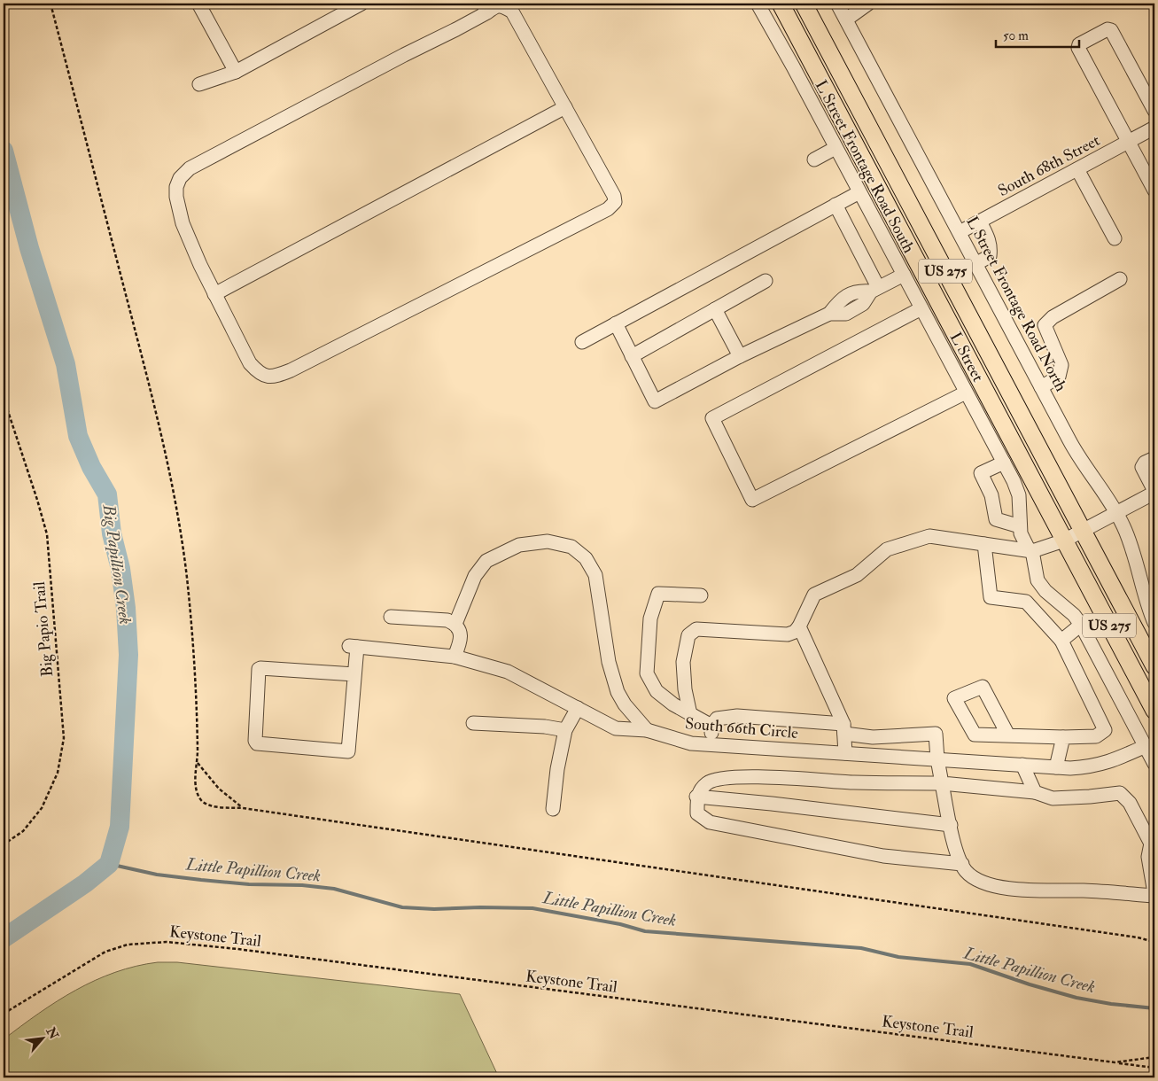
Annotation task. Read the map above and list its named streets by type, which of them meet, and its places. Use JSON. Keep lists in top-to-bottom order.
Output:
{
  "streets": {
    "main road": ["US 275", "L Street"],
    "street": [
      "South 68th Street",
      "L Street Frontage Road South",
      "L Street Frontage Road North",
      "South 66th Circle"
    ],
    "path": ["Big Papio Trail", "Keystone Trail"]
  },
  "crossings": [
    ["South 68th Street", "L Street Frontage Road North"],
    ["L Street Frontage Road South", "South 66th Circle"]
  ],
  "water": ["Big Papillion Creek", "Little Papillion Creek"],
  "scale_bar": "50 m",
  "north": "top right"
}
